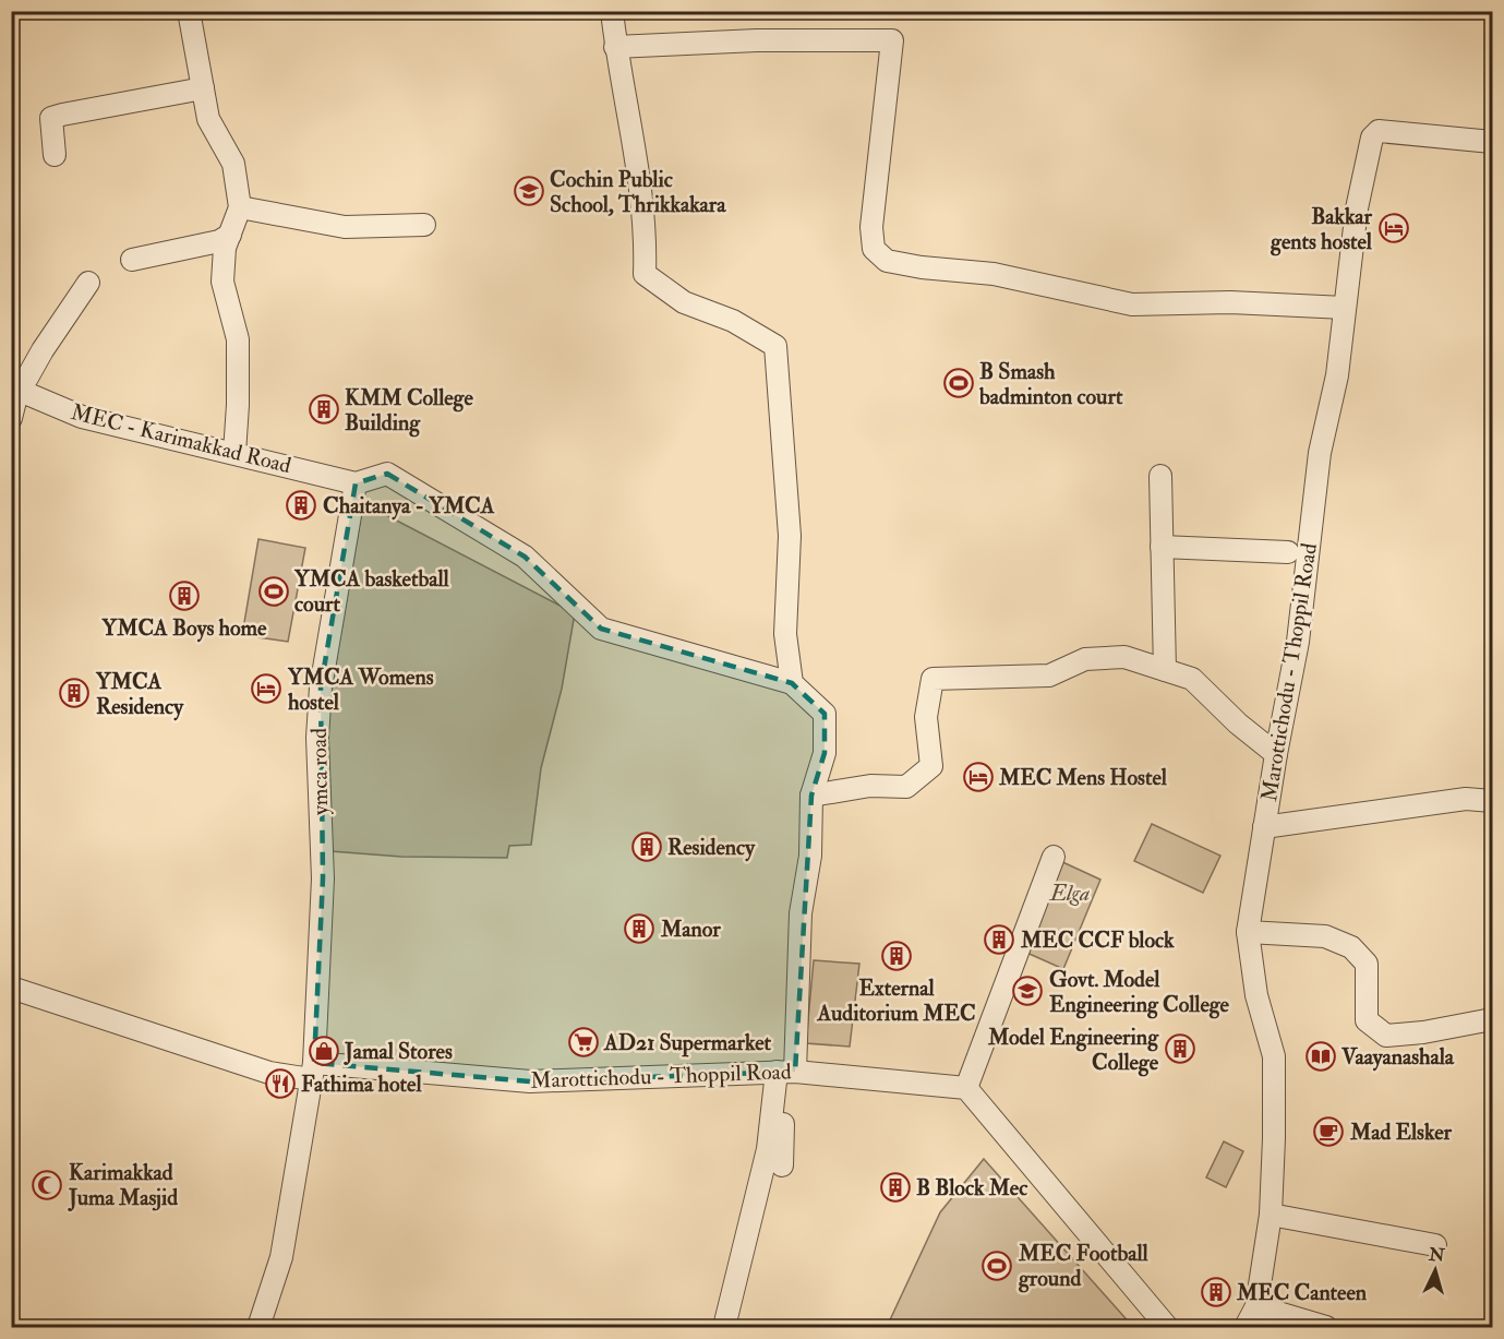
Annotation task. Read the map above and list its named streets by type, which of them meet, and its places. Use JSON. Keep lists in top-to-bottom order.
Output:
{
  "streets": {
    "street": ["MEC - Karimakkad Road", "Marottichodu - Thoppil Road", "ymca road"]
  },
  "crossings": [
    ["MEC - Karimakkad Road", "ymca road"],
    ["Marottichodu - Thoppil Road", "ymca road"]
  ],
  "parks": ["Elga"],
  "places": {
    "school or university": ["Cochin Public School, Thrikkakara", "Govt. Model Engineering College"],
    "hotel": ["Bakkar gents hostel", "YMCA Womens hostel", "MEC Mens Hostel"],
    "sports": ["B Smash badminton court", "YMCA basketball court", "MEC Football ground"],
    "building": [
      "KMM College Building",
      "Chaitanya - YMCA",
      "YMCA Boys home",
      "YMCA Residency",
      "Residency",
      "Manor",
      "MEC CCF block",
      "External Auditorium MEC",
      "Model Engineering College",
      "B Block Mec",
      "MEC Canteen"
    ],
    "supermarket": ["AD21 Supermarket"],
    "shop": ["Jamal Stores"],
    "library": ["Vaayanashala"],
    "restaurant": ["Fathima hotel"],
    "cafe": ["Mad Elsker"],
    "mosque": ["Karimakkad Juma Masjid"]
  },
  "north": "top"
}
